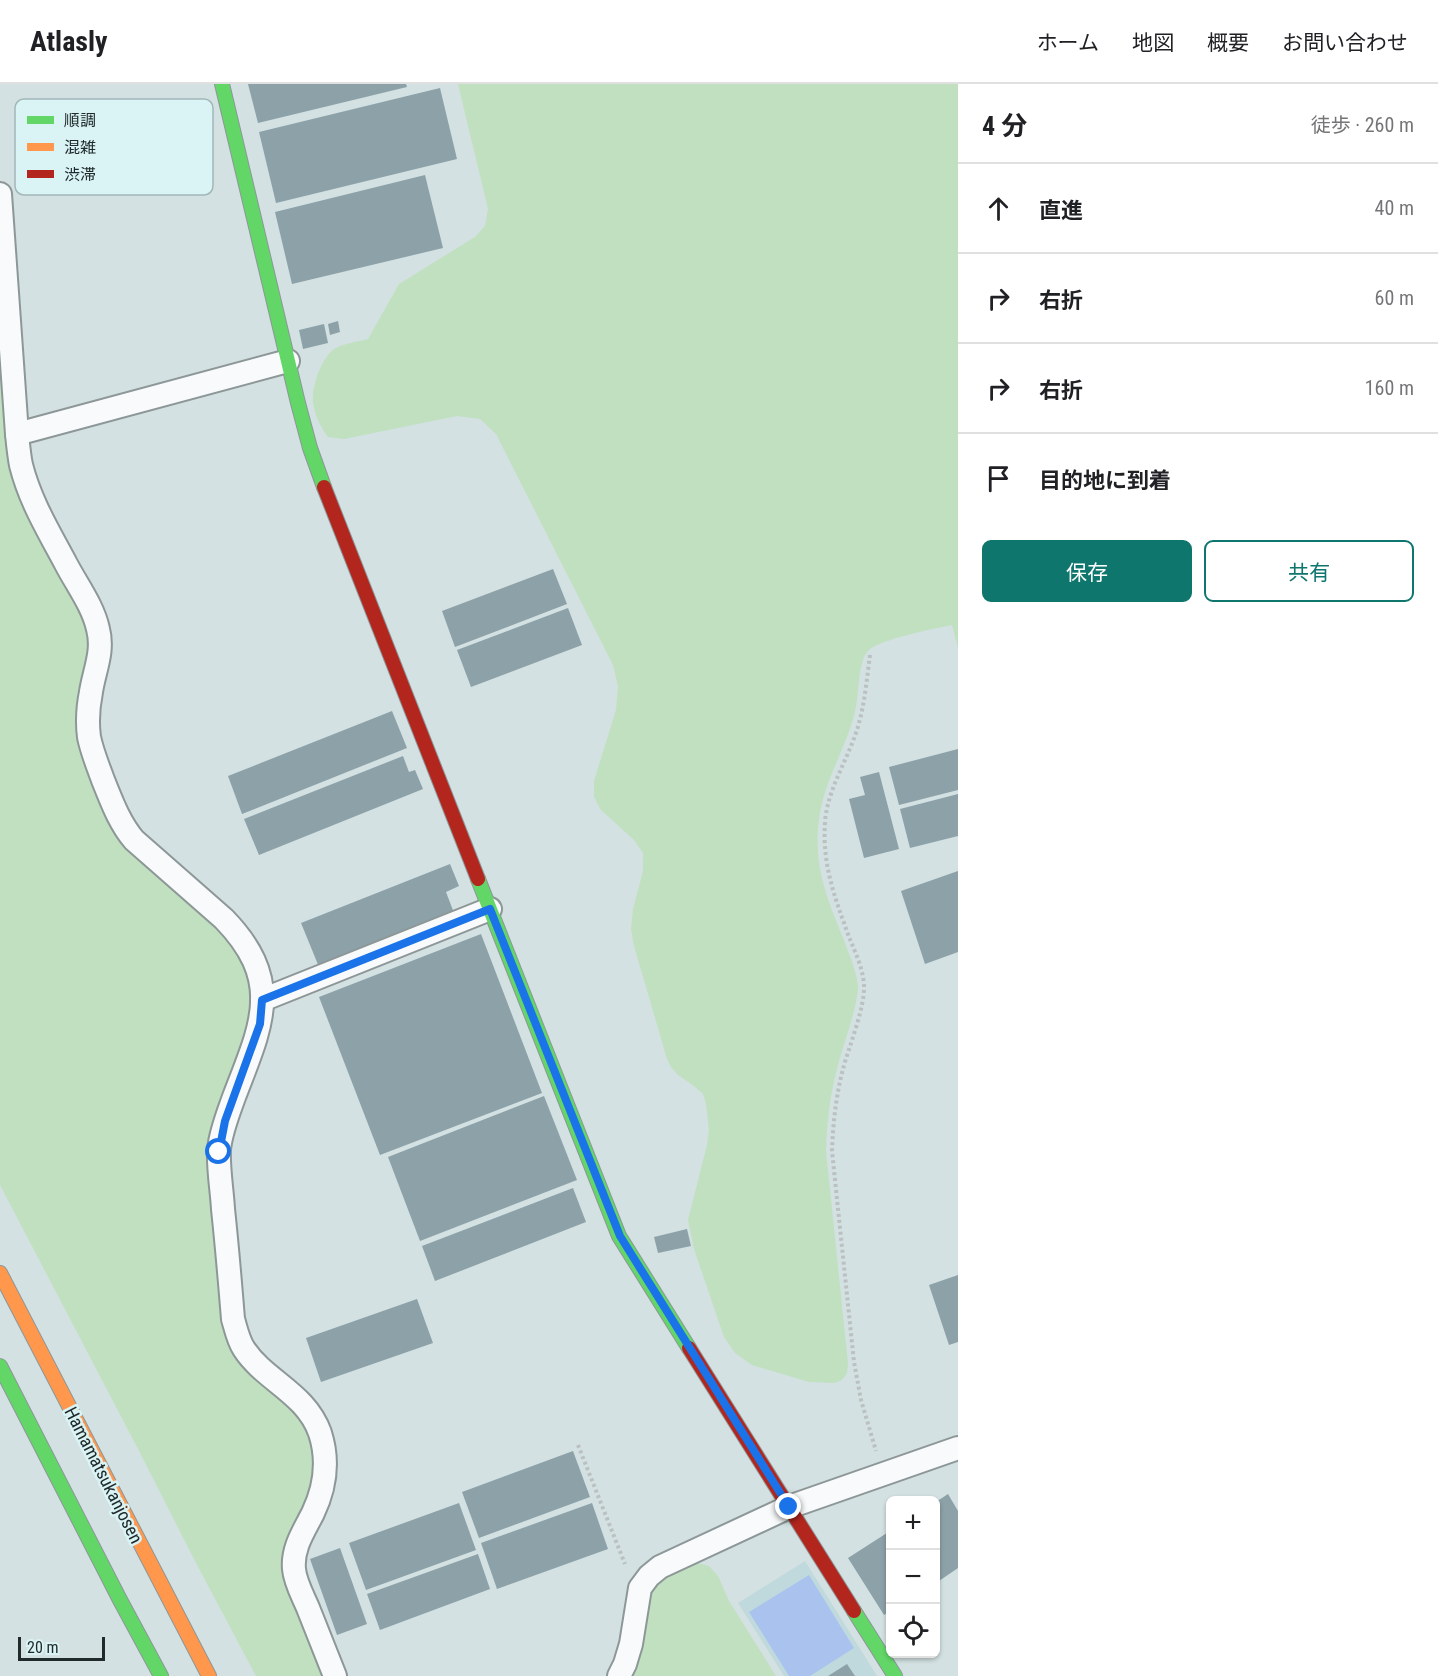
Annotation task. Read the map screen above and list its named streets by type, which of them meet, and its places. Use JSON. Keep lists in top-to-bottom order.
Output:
{
  "streets": {
    "street": ["Hamamatsukanjosen"]
  },
  "legend": ["順調", "混雑", "渋滞"],
  "scale_bar": "20 m",
  "page": {
    "header": "Atlasly",
    "nav": [
      "ホーム",
      "地図",
      "概要",
      "お問い合わせ"
    ],
    "heading": ["4 分", "徒歩 · 260 m"],
    "list": [
      ["直進", "40 m"],
      ["右折", "60 m"],
      ["右折", "160 m"],
      "目的地に到着"
    ],
    "buttons": ["保存", "共有"],
    "map_buttons": ["+", "−"],
    "scale": "20 m"
  }
}
